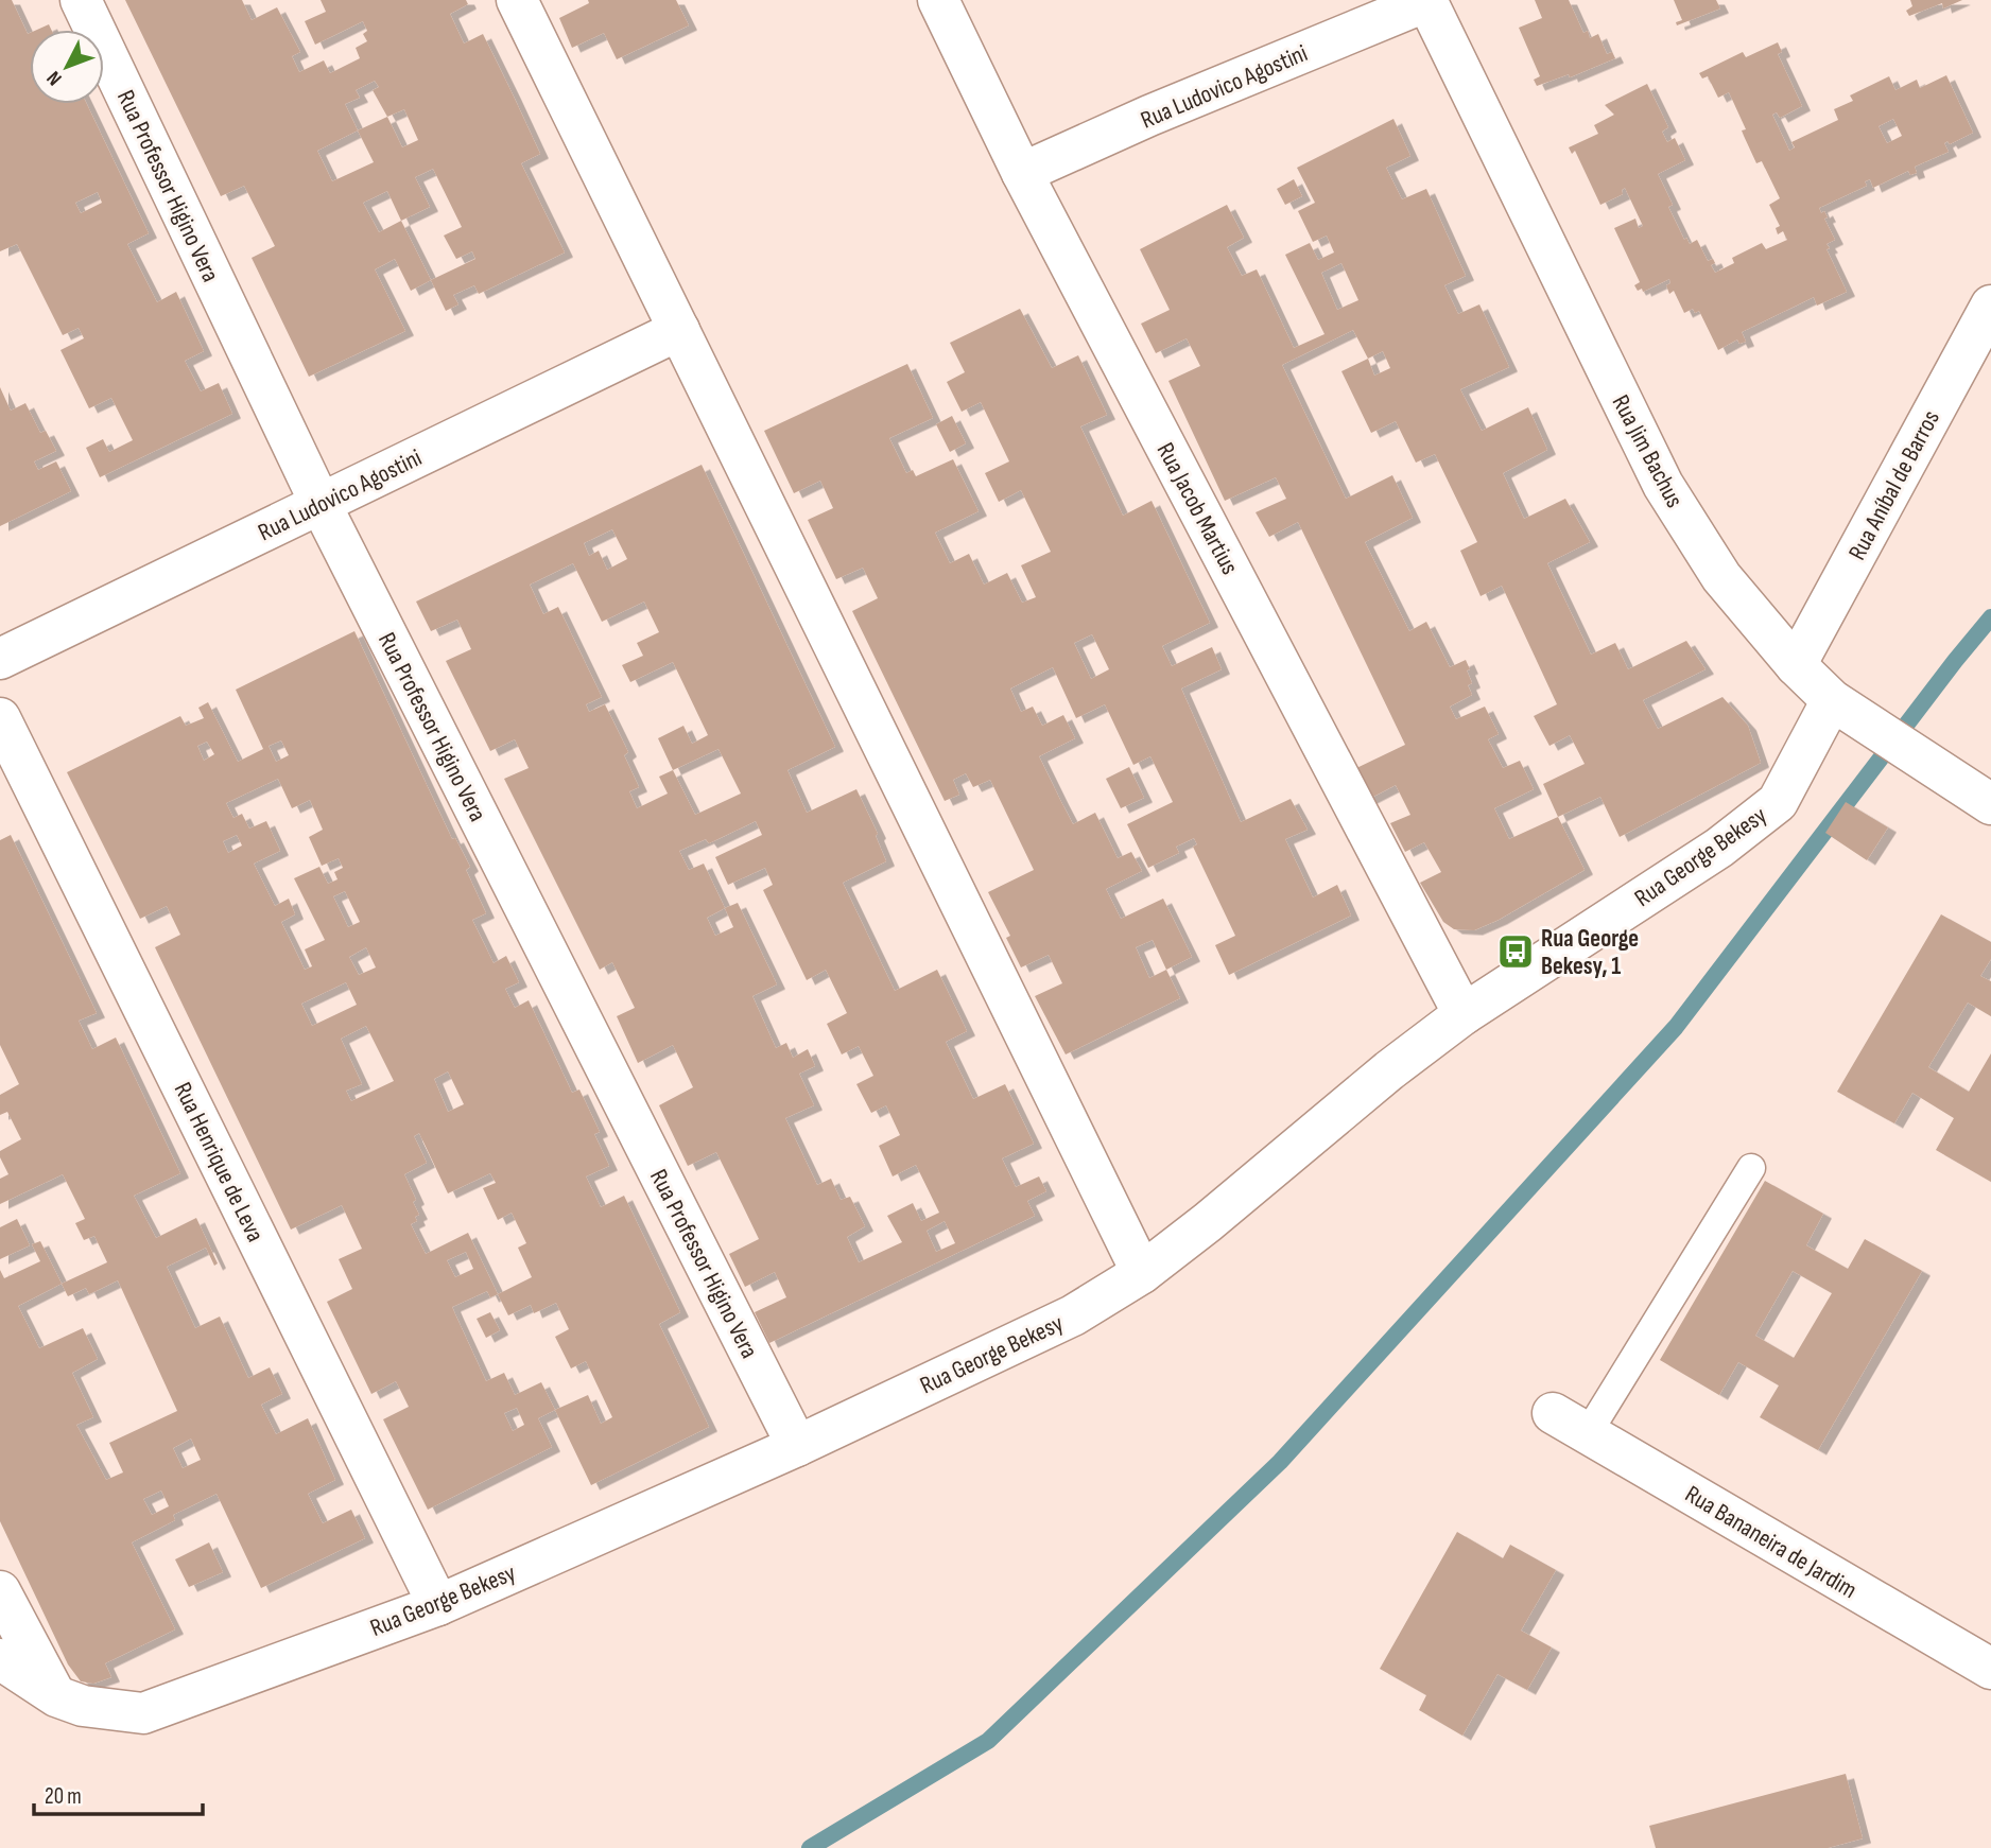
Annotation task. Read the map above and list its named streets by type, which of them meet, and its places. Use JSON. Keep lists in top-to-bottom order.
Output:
{
  "streets": {
    "street": [
      "Rua Ludovico Agostini",
      "Rua Professor Higino Vera",
      "Rua Jim Bachus",
      "Rua Aníbal de Barros",
      "Rua Jacob Martius",
      "Rua George Bekesy",
      "Rua Henrique de Leva",
      "Rua Bananeira de Jardim"
    ]
  },
  "crossings": [
    ["Rua Ludovico Agostini", "Rua Professor Higino Vera"],
    ["Rua Ludovico Agostini", "Rua Jim Bachus"],
    ["Rua Ludovico Agostini", "Rua Jacob Martius"],
    ["Rua Professor Higino Vera", "Rua George Bekesy"],
    ["Rua Jim Bachus", "Rua Aníbal de Barros"],
    ["Rua Jim Bachus", "Rua George Bekesy"],
    ["Rua Jacob Martius", "Rua George Bekesy"],
    ["Rua George Bekesy", "Rua Henrique de Leva"]
  ],
  "places": {
    "bus stop": ["Rua George Bekesy, 1"]
  },
  "scale_bar": "20 m",
  "north": "bottom left"
}
